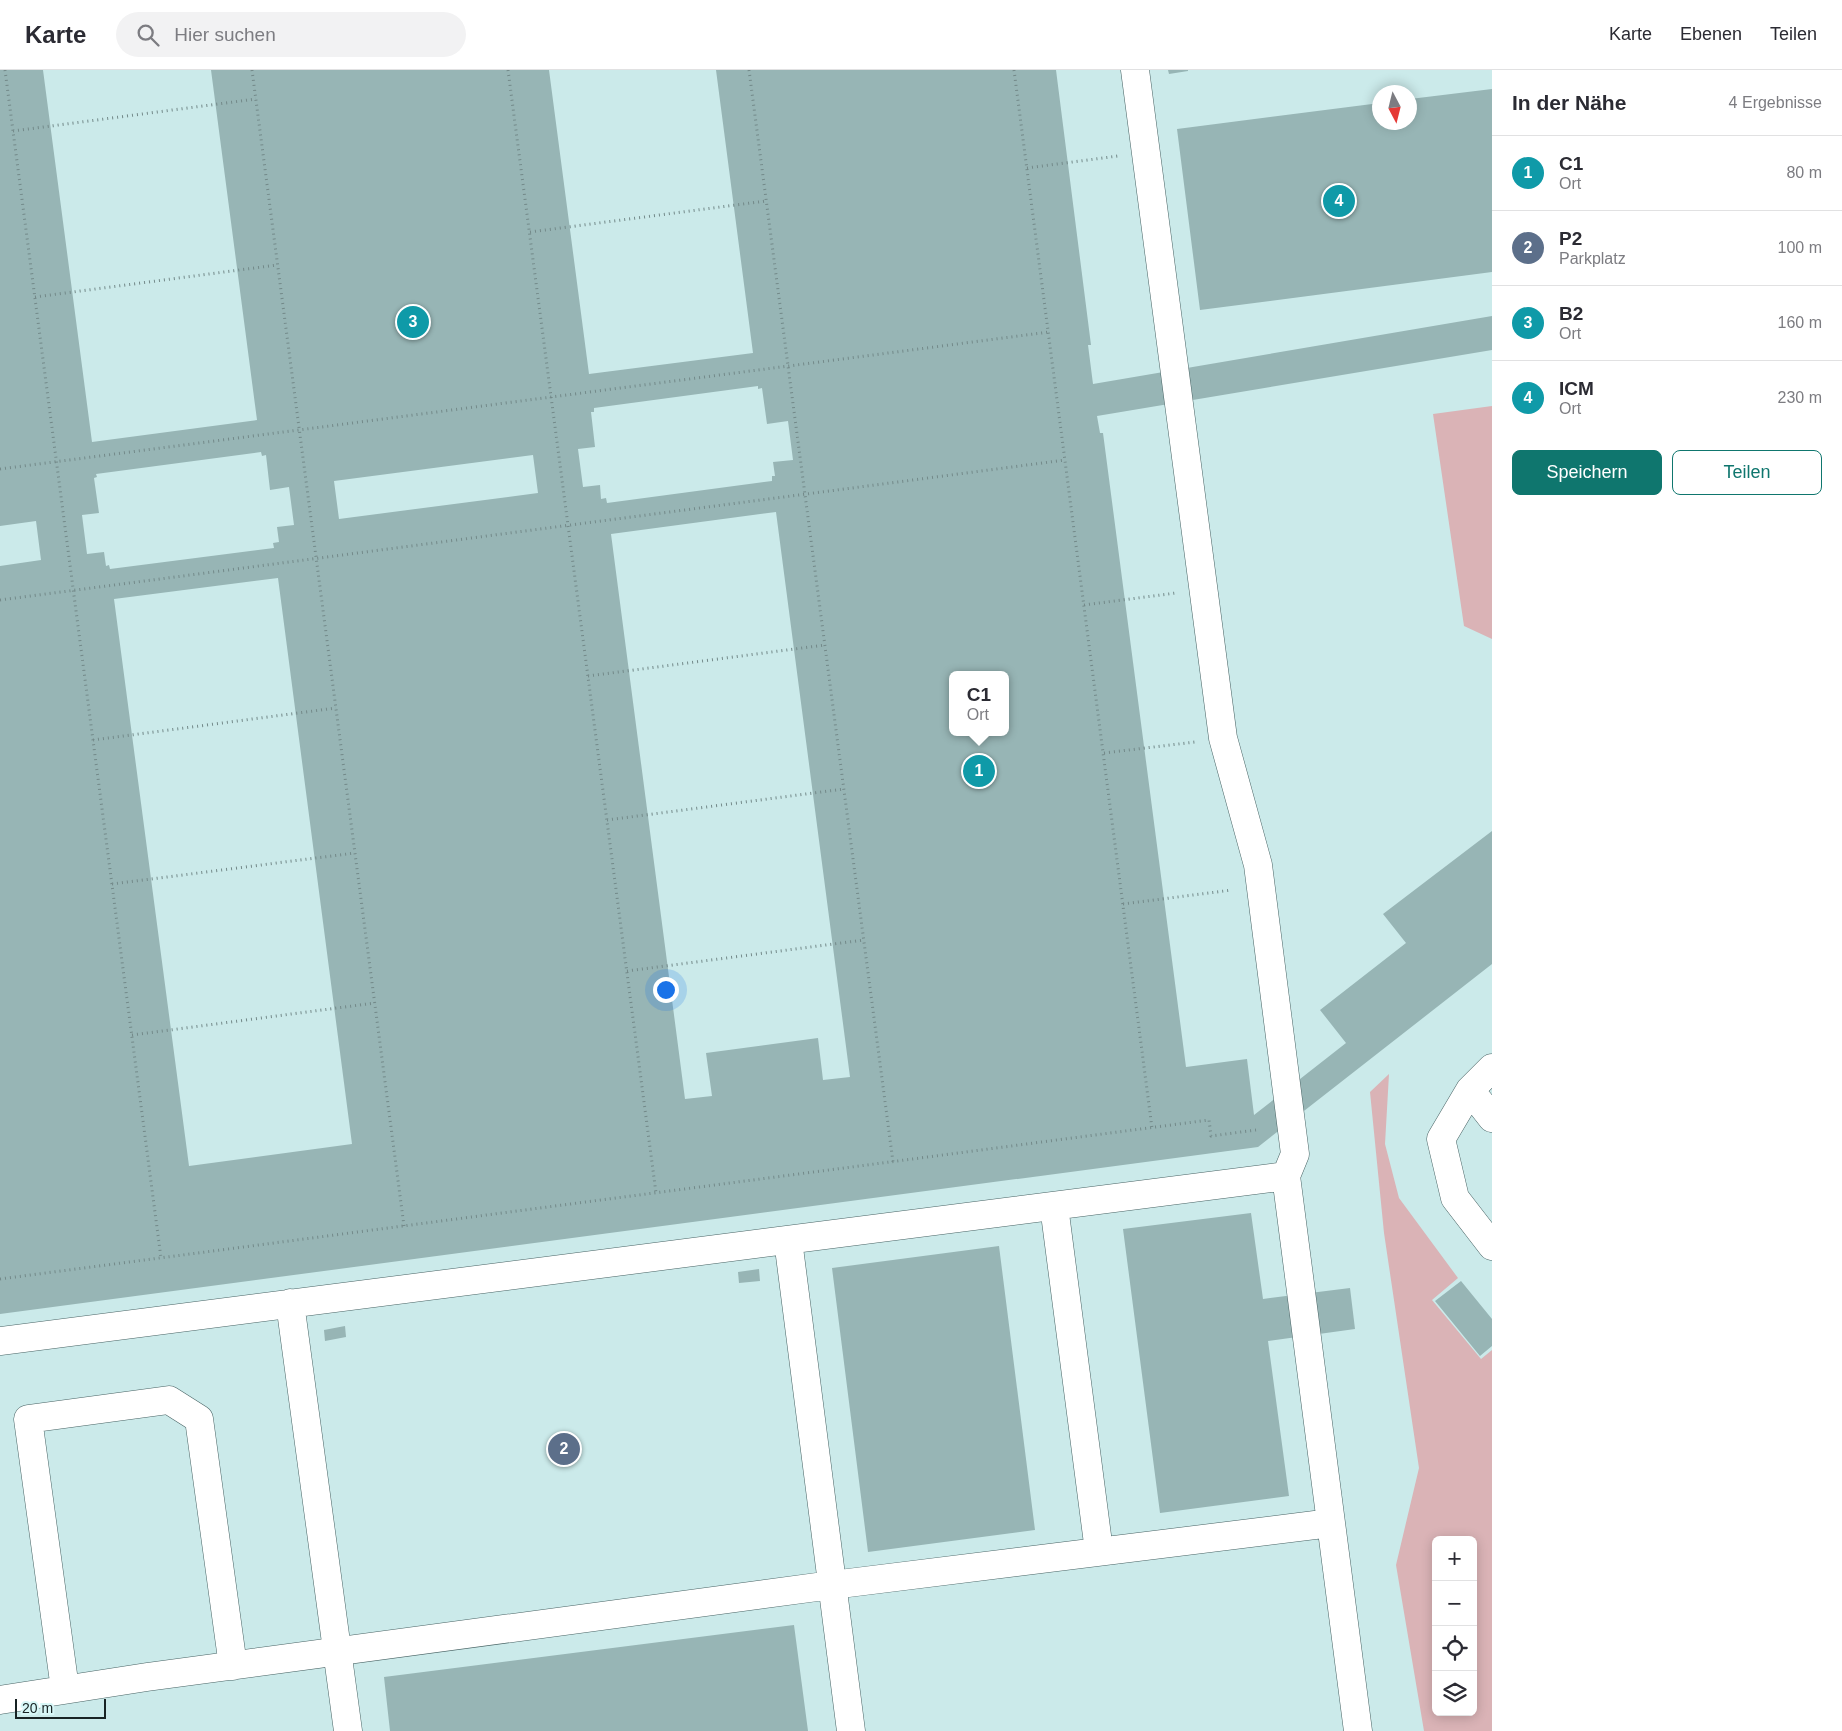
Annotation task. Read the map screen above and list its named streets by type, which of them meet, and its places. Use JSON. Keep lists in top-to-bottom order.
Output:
{
  "scale_bar": "20 m",
  "north": "bottom",
  "page": {
    "header": "Karte",
    "search": "Hier suchen",
    "nav": ["Karte", "Ebenen", "Teilen"],
    "heading": ["In der Nähe", "4 Ergebnisse"],
    "list": [
      {
        "mark": "1",
        "name": "C1",
        "note": "Ort",
        "value": "80 m"
      },
      {
        "mark": "2",
        "name": "P2",
        "note": "Parkplatz",
        "value": "100 m"
      },
      {
        "mark": "3",
        "name": "B2",
        "note": "Ort",
        "value": "160 m"
      },
      {
        "mark": "4",
        "name": "ICM",
        "note": "Ort",
        "value": "230 m"
      }
    ],
    "pins": [
      "4",
      "3",
      "1",
      "2"
    ],
    "buttons": ["Speichern", "Teilen"],
    "popup": ["C1", "Ort"],
    "map_buttons": ["+", "−"],
    "scale": "20 m"
  }
}
